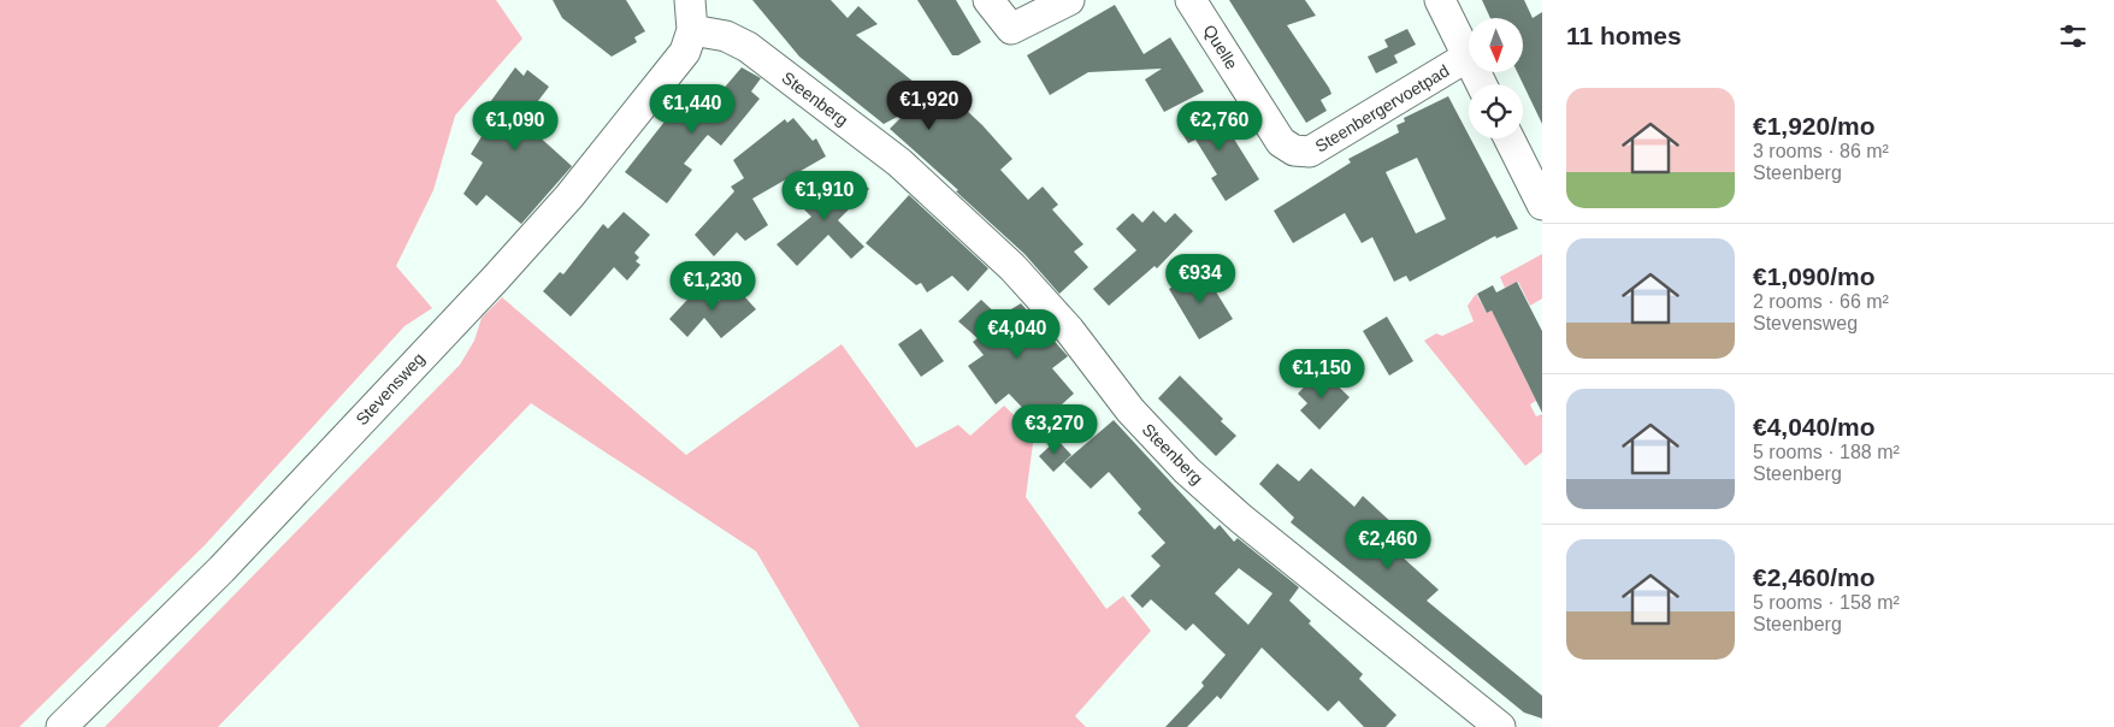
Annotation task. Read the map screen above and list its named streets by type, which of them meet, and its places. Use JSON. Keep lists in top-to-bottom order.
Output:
{
  "streets": {
    "street": [
      "Quelle",
      "Steenberg",
      "Steenbergervoetpad",
      "Stevensweg"
    ]
  },
  "crossings": [
    ["Quelle", "Steenbergervoetpad"],
    ["Steenberg", "Stevensweg"]
  ],
  "north": "bottom",
  "page": {
    "heading": "11 homes",
    "list": [
      {
        "name": "€1,920/mo",
        "note": "3 rooms · 86 m² · Steenberg"
      },
      {
        "name": "€1,090/mo",
        "note": "2 rooms · 66 m² · Stevensweg"
      },
      {
        "name": "€4,040/mo",
        "note": "5 rooms · 188 m² · Steenberg"
      },
      {
        "name": "€2,460/mo",
        "note": "5 rooms · 158 m² · Steenberg"
      }
    ],
    "price": [
      "€1,920",
      "€1,440",
      "€1,090",
      "€2,760",
      "€1,910",
      "€934",
      "€1,230",
      "€4,040",
      "€1,150",
      "€3,270",
      "€2,460"
    ]
  }
}
